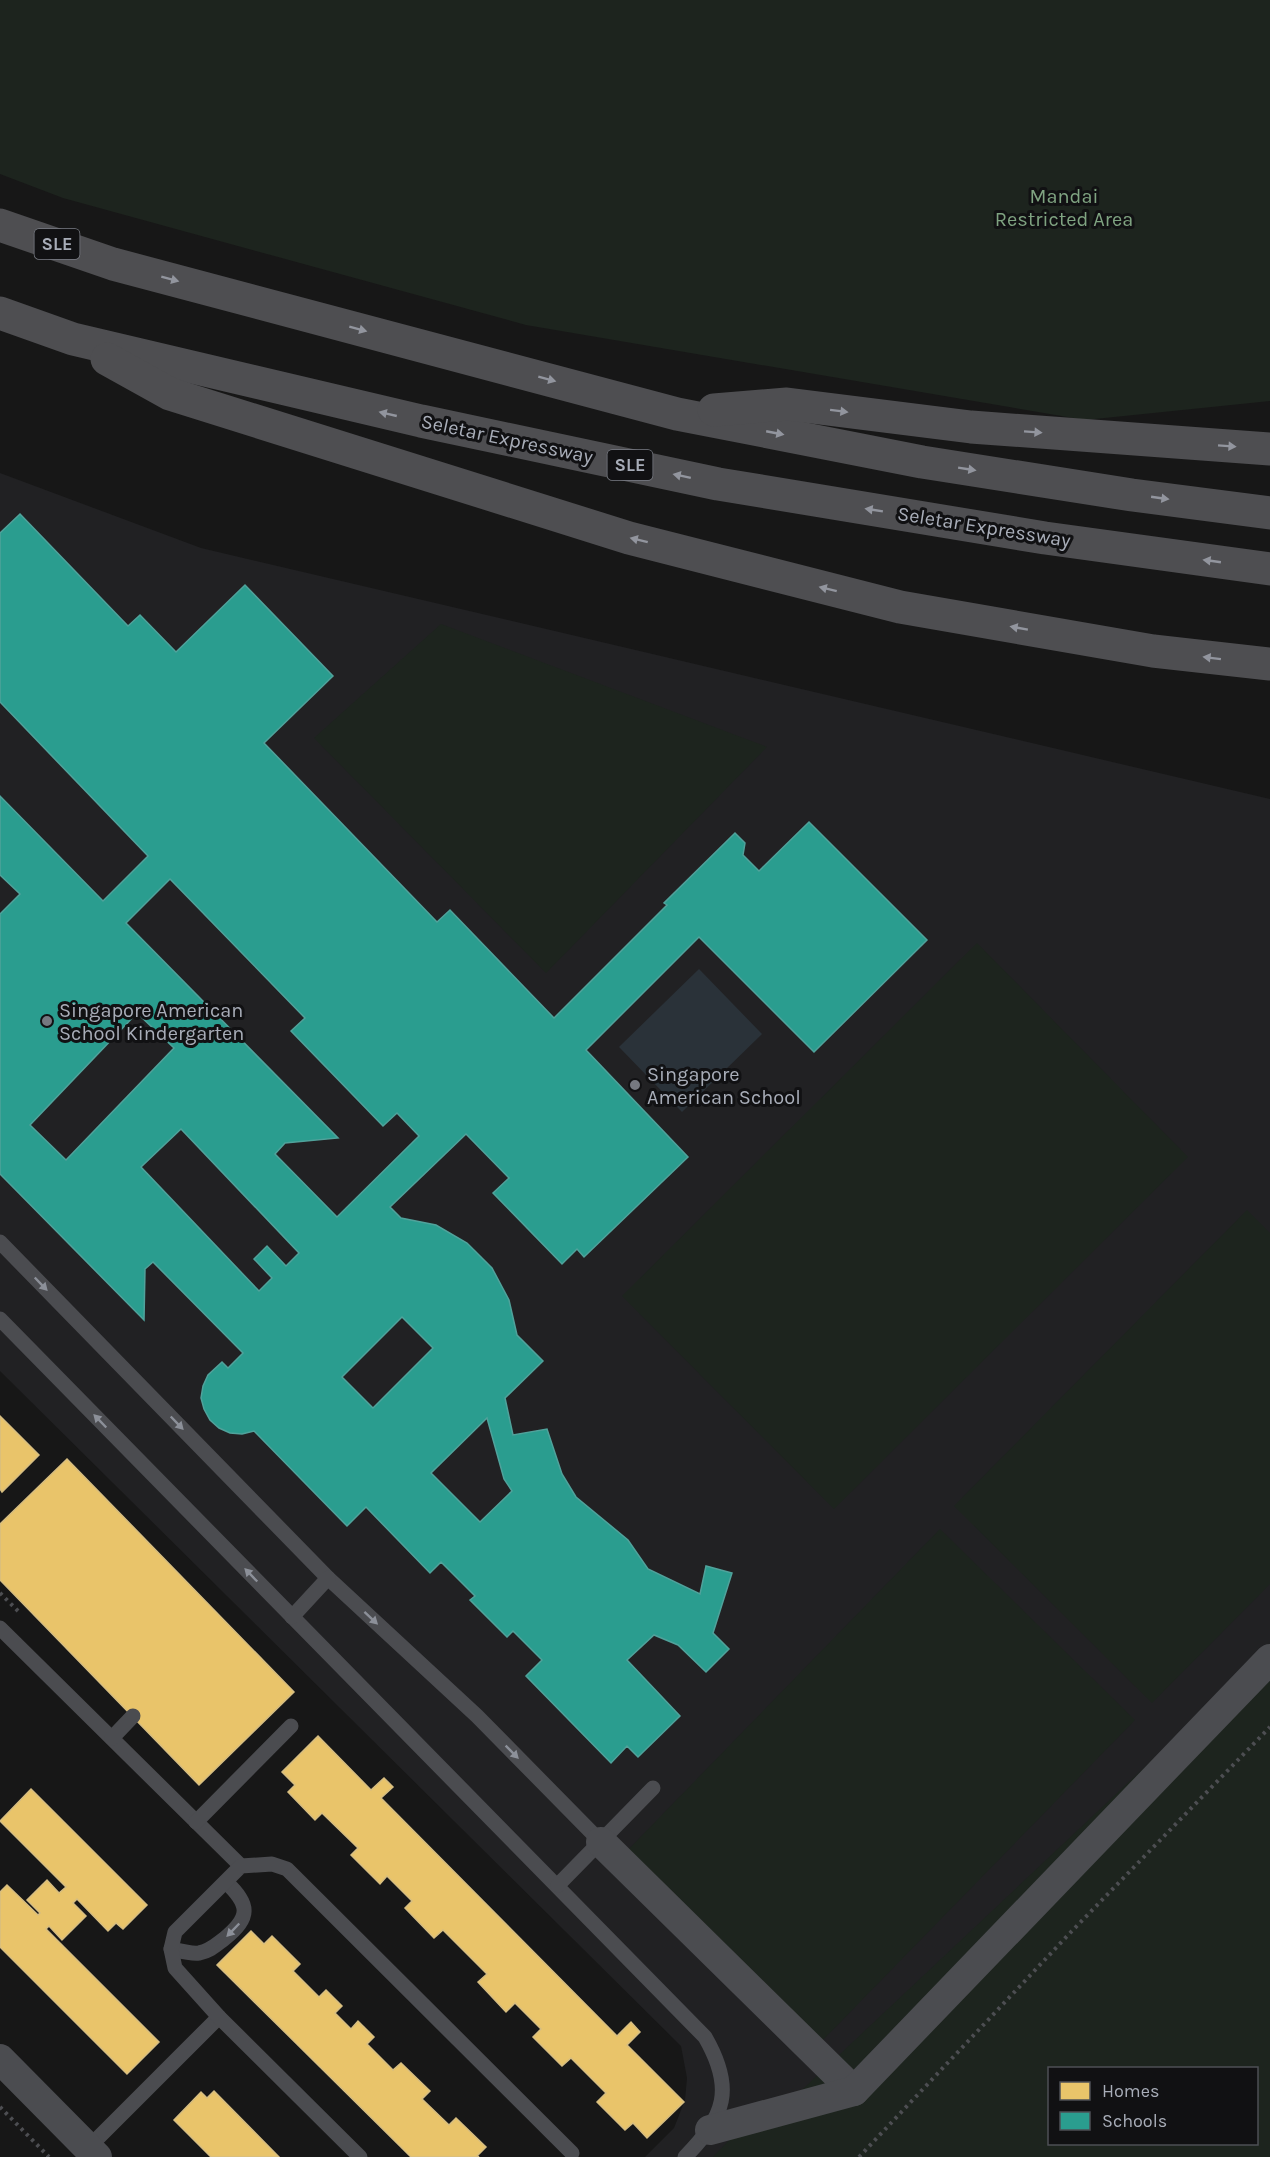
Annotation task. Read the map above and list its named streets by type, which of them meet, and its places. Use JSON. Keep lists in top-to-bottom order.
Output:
{
  "streets": {
    "highway": ["SLE", "Seletar Expressway"]
  },
  "parks": ["Mandai Restricted Area"],
  "places": ["Singapore American School Kindergarten", "Singapore American School"],
  "legend": ["Homes", "Schools"]
}
